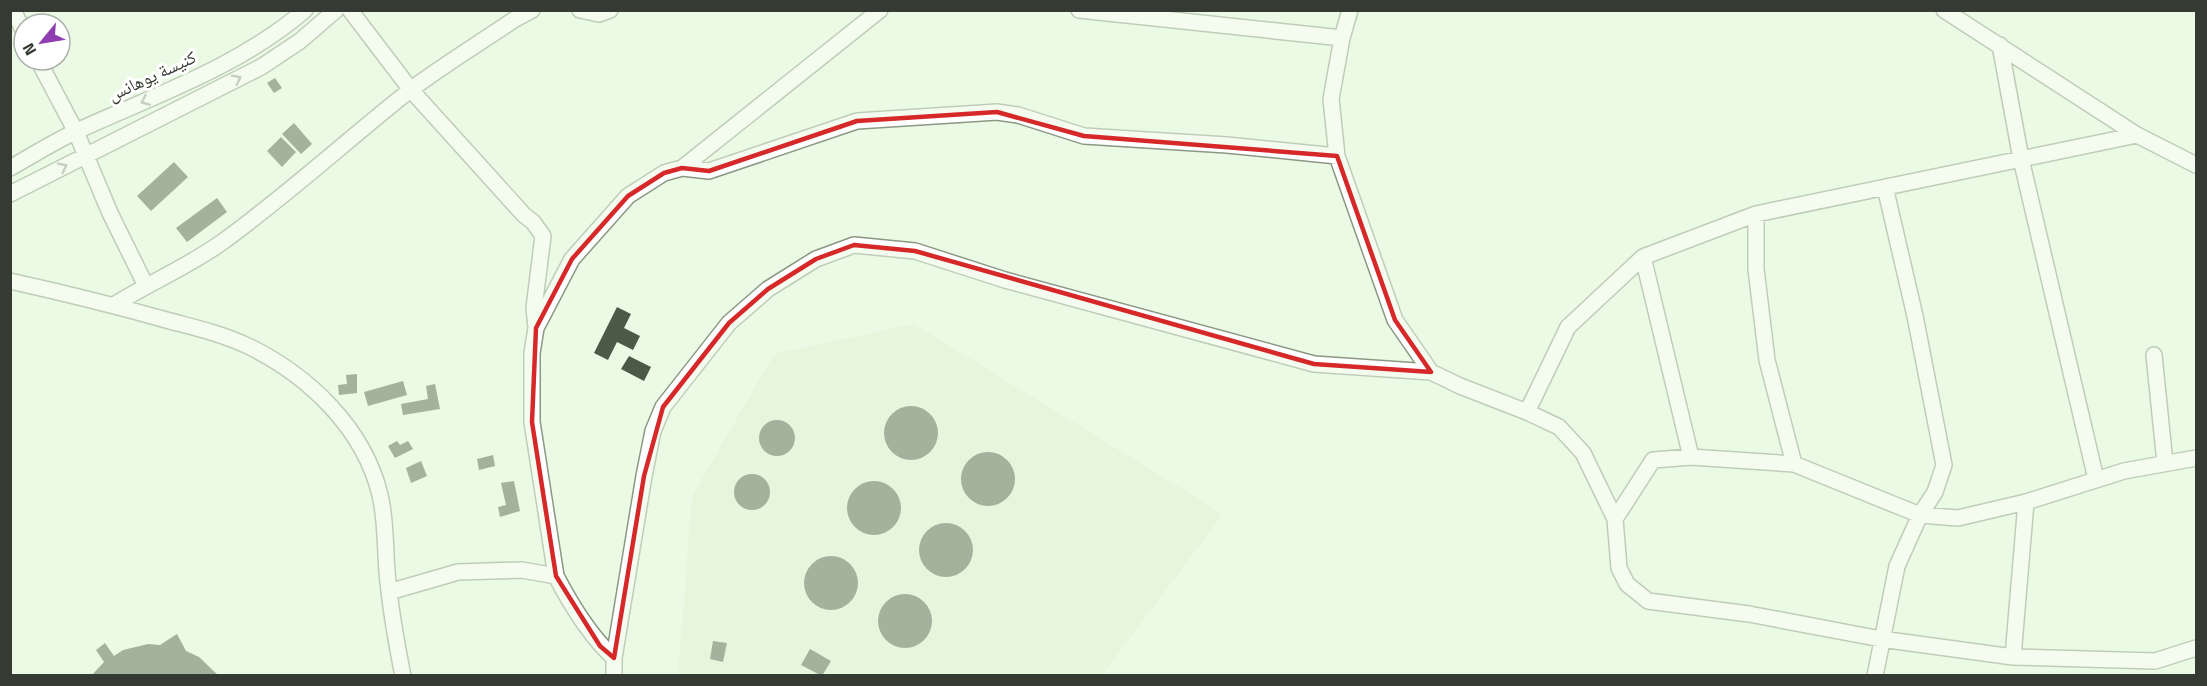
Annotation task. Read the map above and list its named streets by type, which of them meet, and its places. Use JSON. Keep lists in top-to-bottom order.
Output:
{
  "streets": {
    "street": ["كنيسة يوهانس"]
  },
  "north": "bottom left"
}
